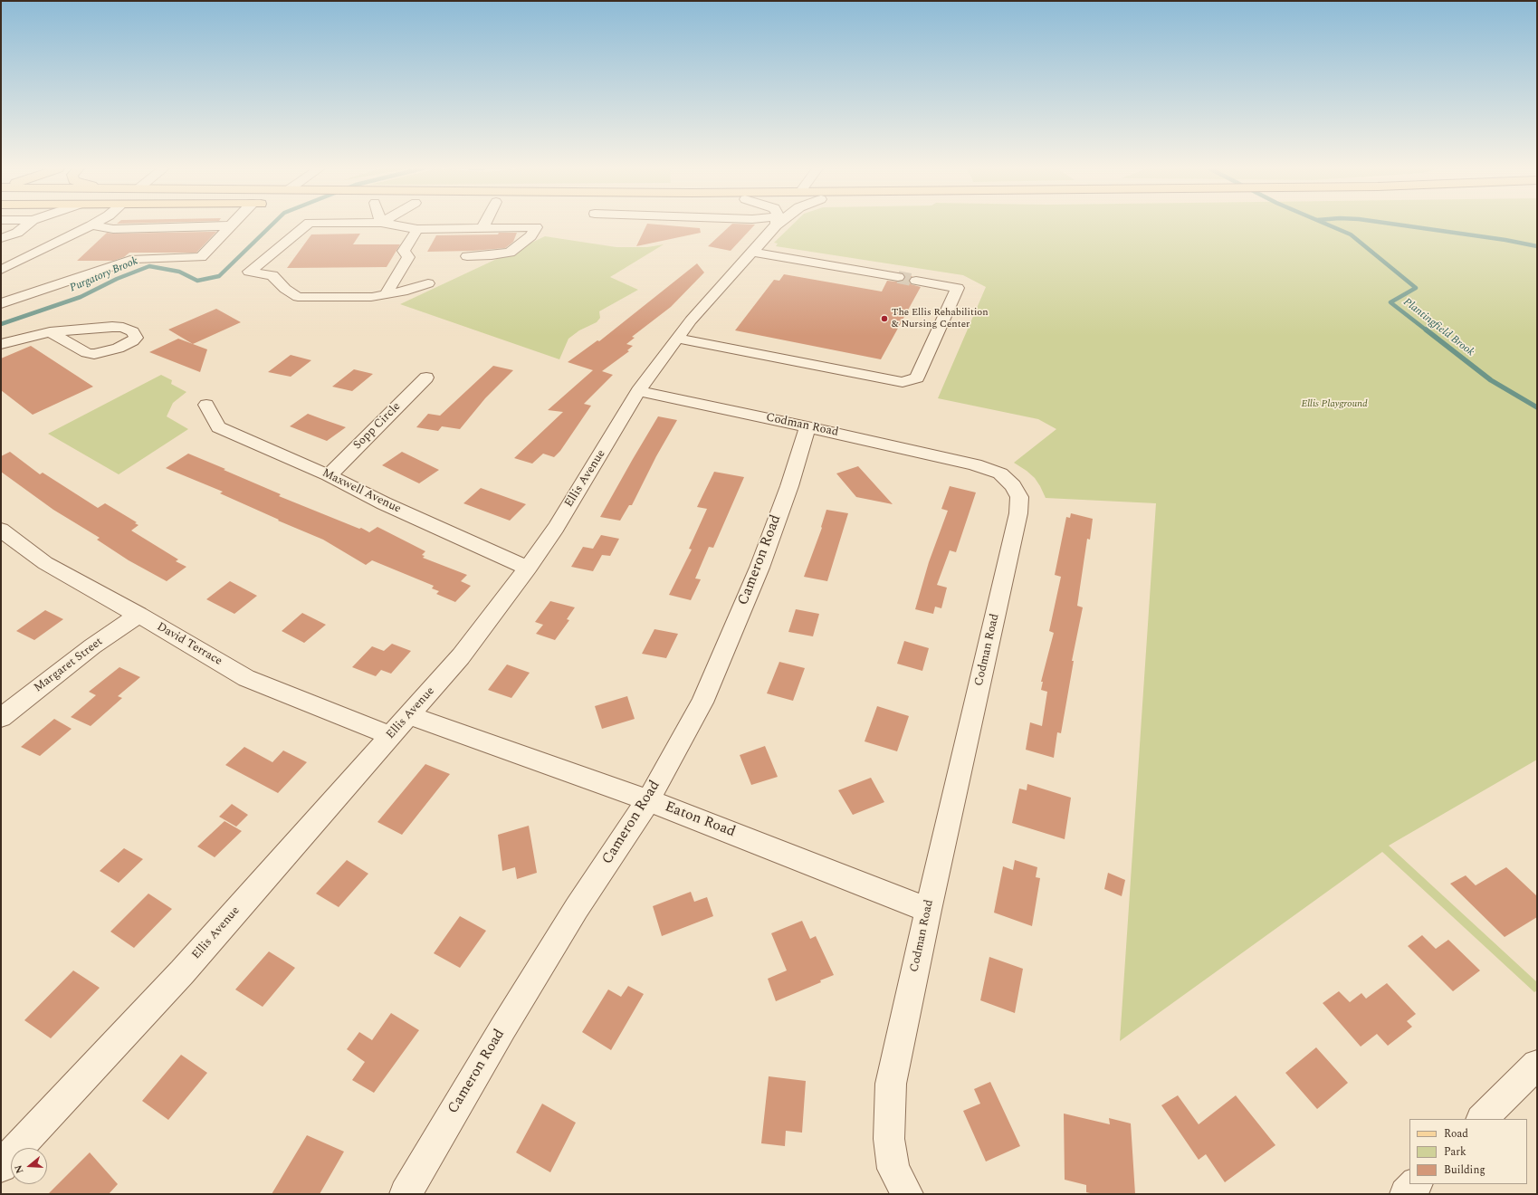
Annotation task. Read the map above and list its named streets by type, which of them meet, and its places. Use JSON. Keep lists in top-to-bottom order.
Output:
{
  "streets": {
    "street": [
      "Codman Road",
      "Sopp Circle",
      "Ellis Avenue",
      "Maxwell Avenue",
      "Cameron Road",
      "David Terrace",
      "Margaret Street",
      "Eaton Road"
    ]
  },
  "crossings": [
    ["Codman Road", "Ellis Avenue"],
    ["Codman Road", "Cameron Road"],
    ["Codman Road", "Eaton Road"],
    ["Sopp Circle", "Maxwell Avenue"],
    ["Ellis Avenue", "Maxwell Avenue"],
    ["Ellis Avenue", "David Terrace"],
    ["Ellis Avenue", "Eaton Road"],
    ["Cameron Road", "Eaton Road"],
    ["David Terrace", "Margaret Street"]
  ],
  "water": ["Purgatory Brook", "Plantingfield Brook"],
  "parks": ["Ellis Playground"],
  "places": ["The Ellis Rehabilition & Nursing Center"],
  "legend": ["Road", "Park", "Building"],
  "north": "left"
}
